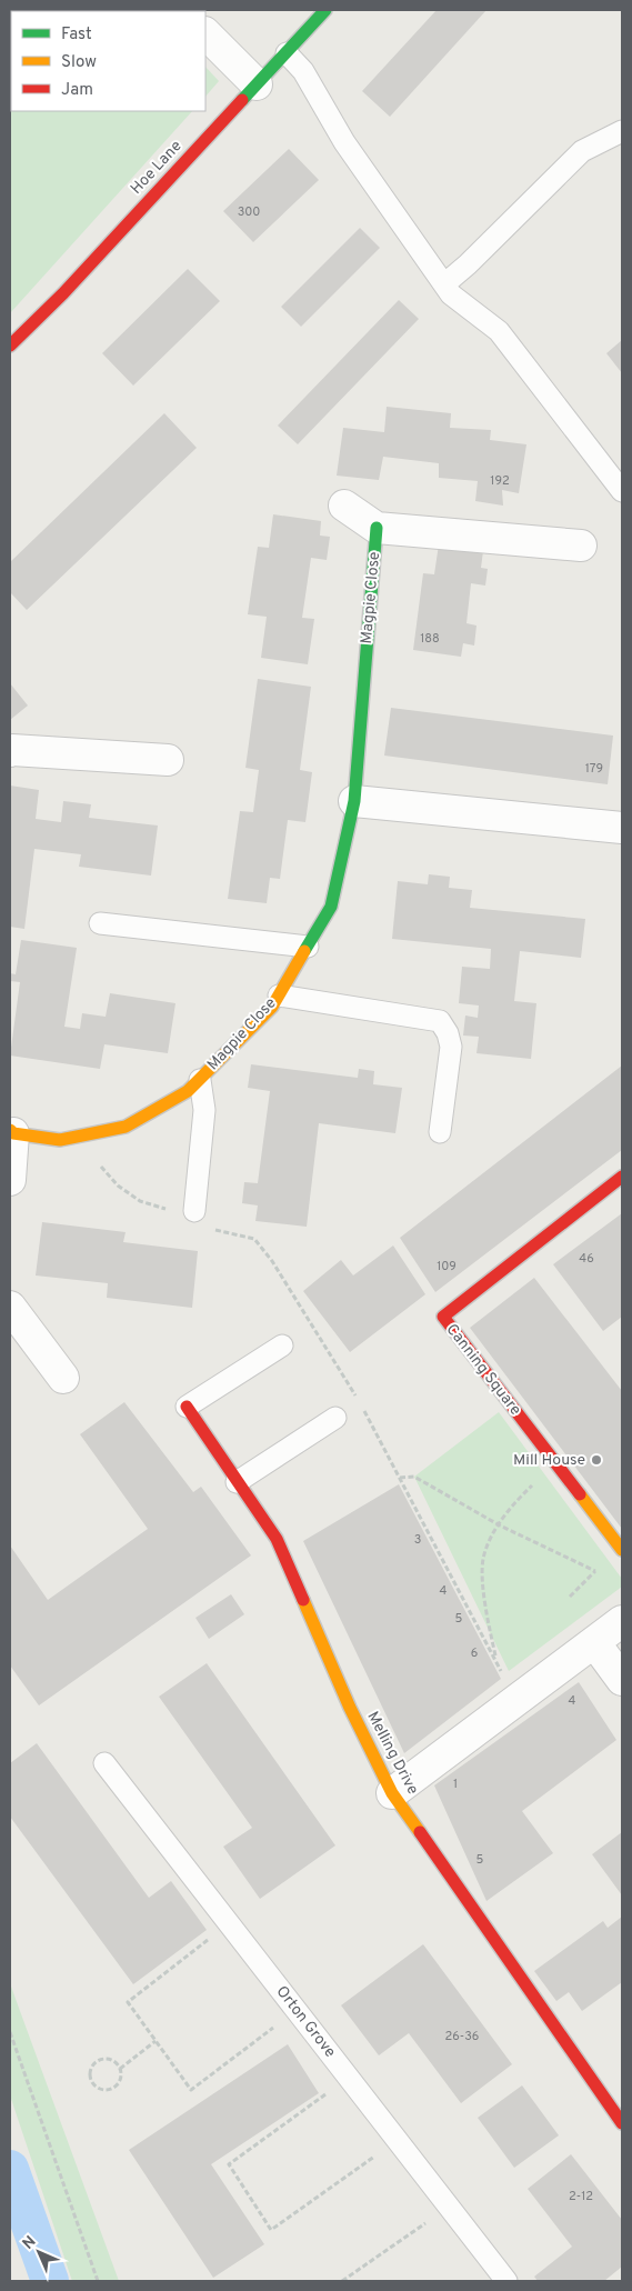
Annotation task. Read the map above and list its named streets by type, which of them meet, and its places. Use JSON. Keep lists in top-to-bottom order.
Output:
{
  "streets": {
    "street": [
      "Hoe Lane",
      "Magpie Close",
      "Canning Square",
      "Melling Drive"
    ],
    "lane": ["Orton Grove"]
  },
  "places": ["Mill House"],
  "house_numbers": [
    "300",
    "192",
    "188",
    "179",
    "46",
    "109",
    "3",
    "4",
    "5",
    "6",
    "4",
    "1",
    "5",
    "26-36",
    "2-12"
  ],
  "legend": ["Fast", "Slow", "Jam"],
  "north": "top left"
}
